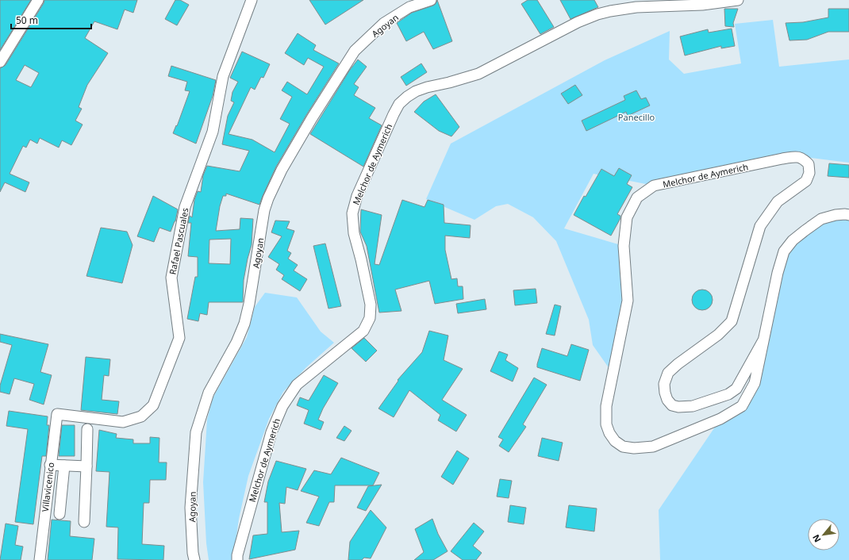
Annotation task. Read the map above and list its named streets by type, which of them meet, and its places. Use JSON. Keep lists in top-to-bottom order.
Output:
{
  "streets": {
    "street": [
      "Agoyan",
      "Melchor de Aymerich",
      "Rafael Pascuales",
      "Villavicenico"
    ]
  },
  "crossings": [
    ["Rafael Pascuales", "Villavicenico"]
  ],
  "parks": ["Panecillo"],
  "scale_bar": "50 m",
  "north": "bottom left"
}
